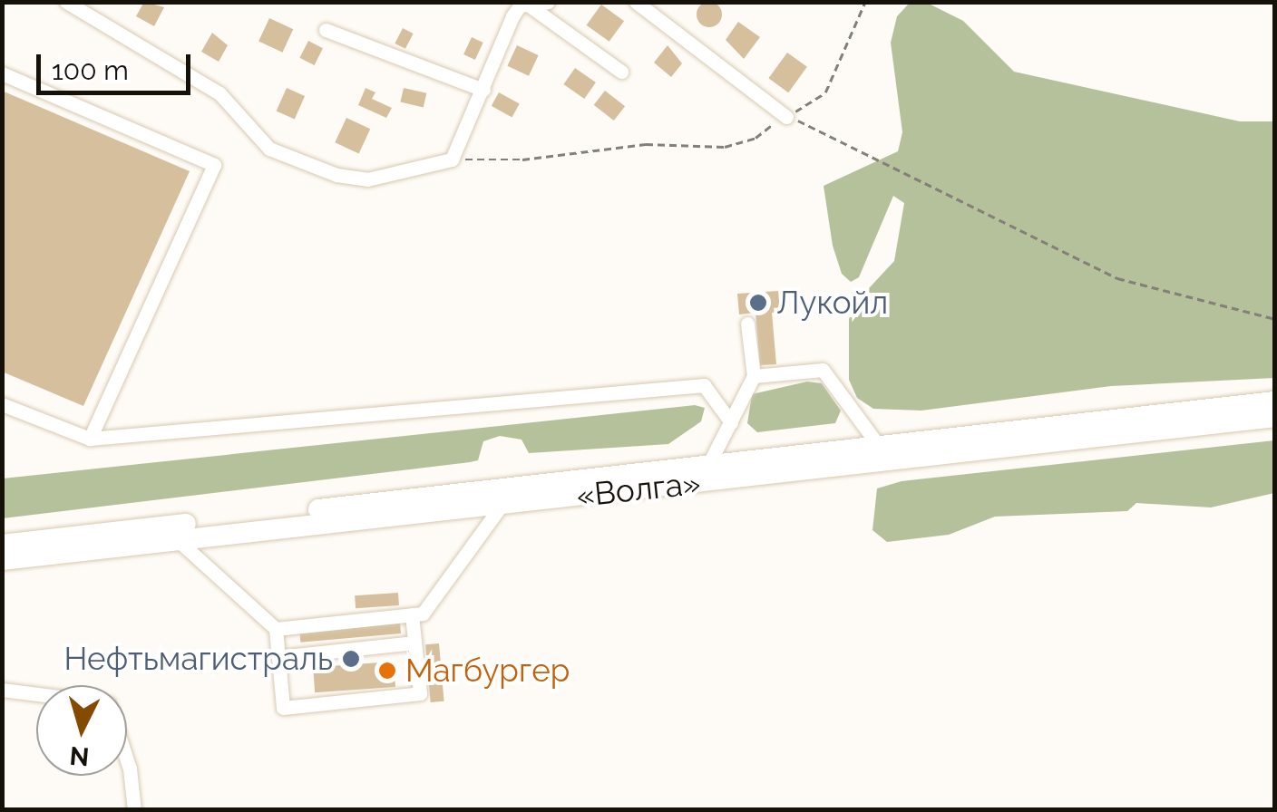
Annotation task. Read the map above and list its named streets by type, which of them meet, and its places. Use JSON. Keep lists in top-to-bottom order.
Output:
{
  "streets": {
    "highway": ["«Волга»"]
  },
  "places": ["Лукойл", "Нефтьмагистраль", "Магбургер"],
  "scale_bar": "100 m",
  "north": "bottom"
}
